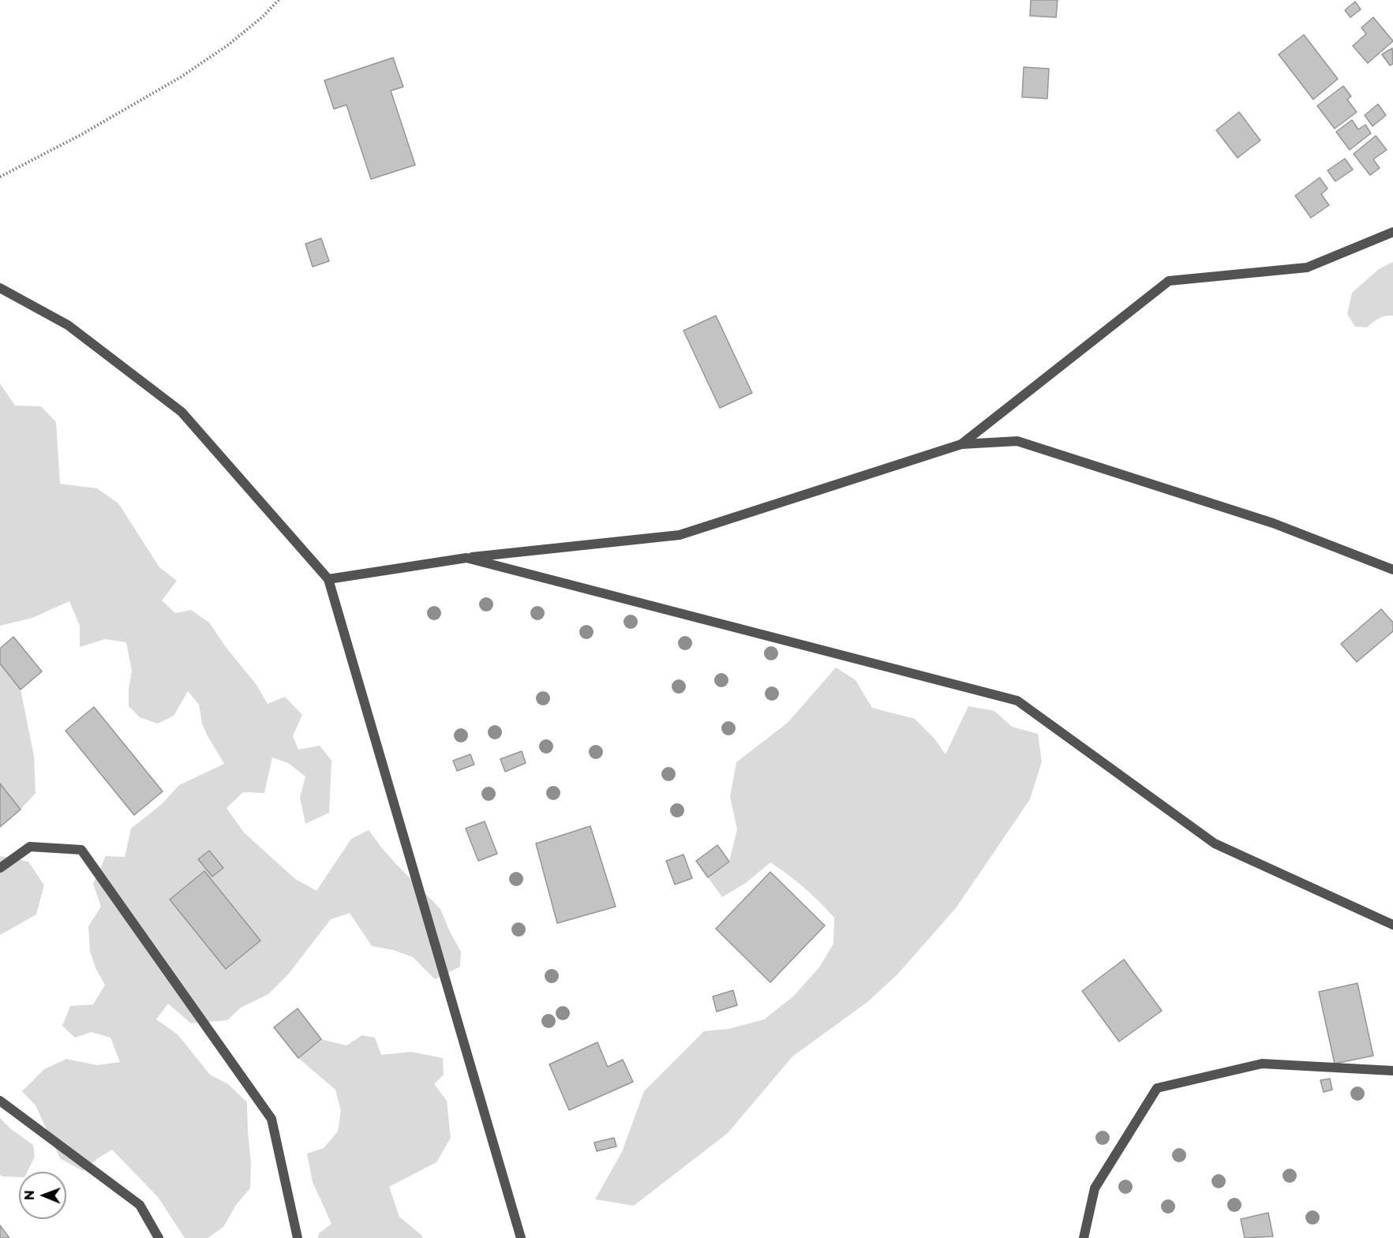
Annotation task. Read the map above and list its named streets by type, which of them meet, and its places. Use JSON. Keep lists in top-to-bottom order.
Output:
{
  "north": "left"
}
